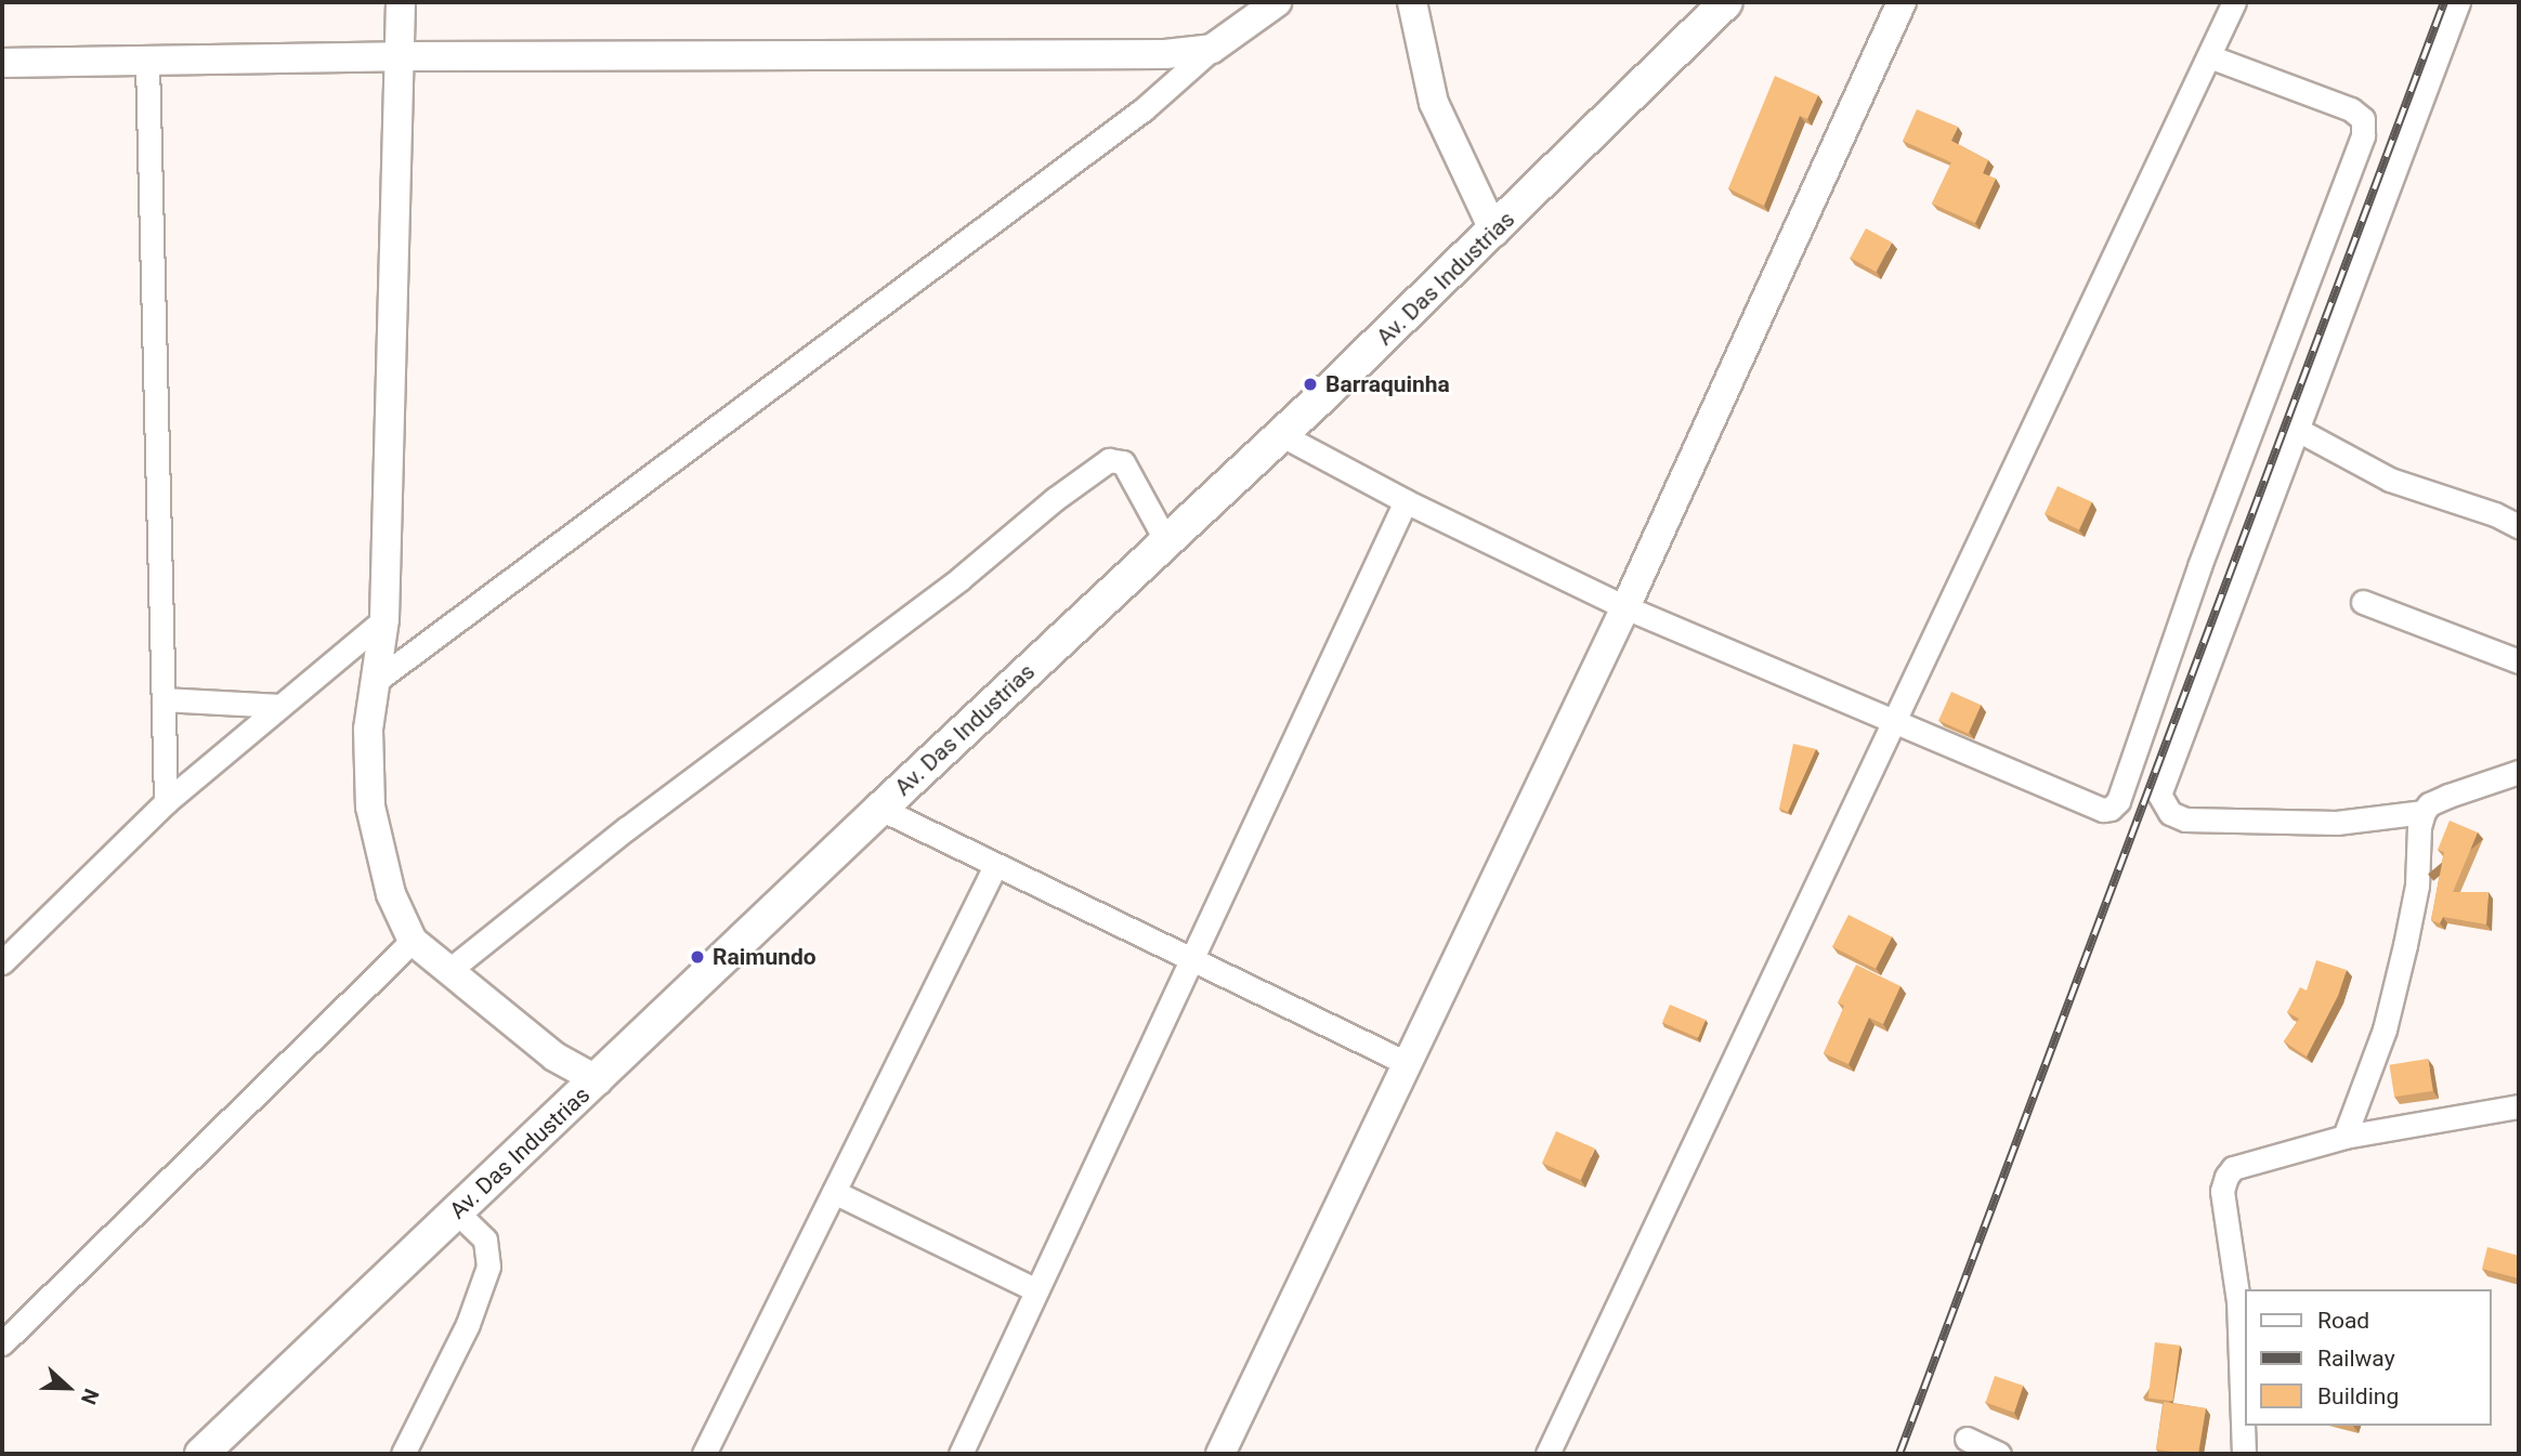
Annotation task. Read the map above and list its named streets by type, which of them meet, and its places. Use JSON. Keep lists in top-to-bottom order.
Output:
{
  "streets": {
    "main road": ["Av. Das Industrias"]
  },
  "places": ["Barraquinha", "Raimundo"],
  "legend": ["Road", "Railway", "Building"],
  "north": "right"
}
